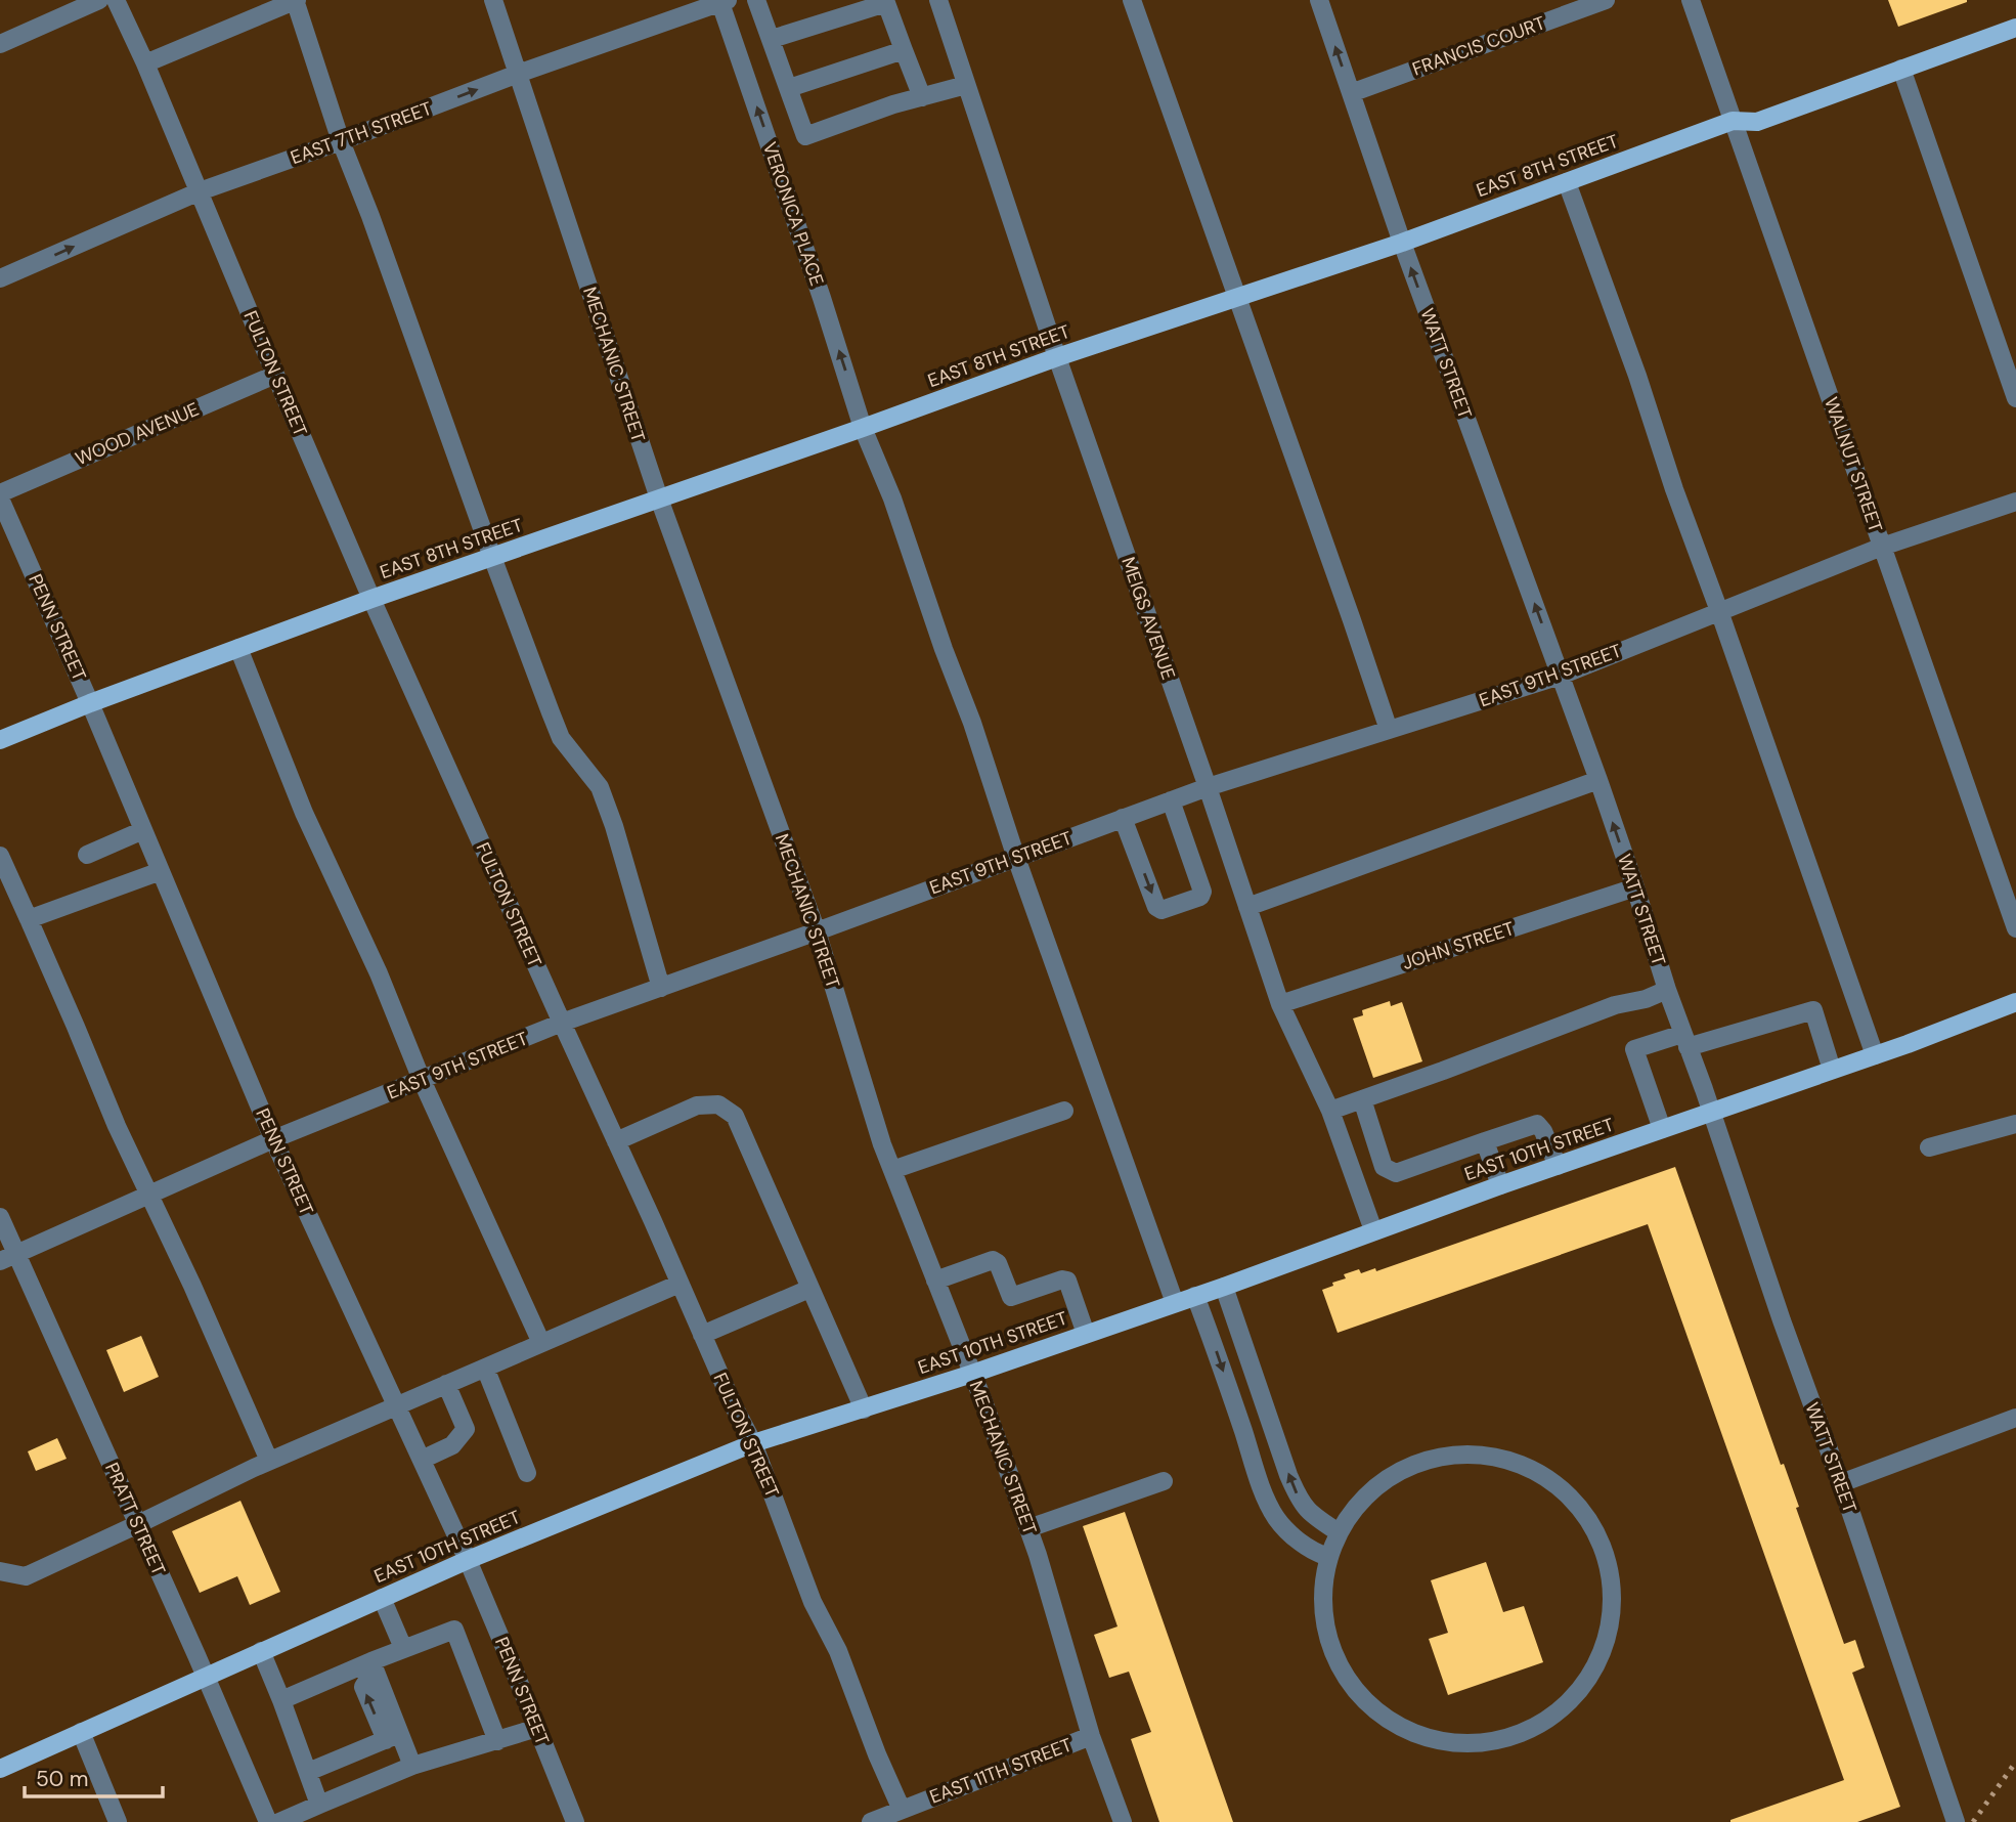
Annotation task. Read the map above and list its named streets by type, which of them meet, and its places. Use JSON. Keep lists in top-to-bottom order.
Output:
{
  "streets": {
    "main road": ["EAST 8TH STREET", "EAST 10TH STREET"],
    "street": [
      "FRANCIS COURT",
      "EAST 7TH STREET",
      "VERONICA PLACE",
      "WATT STREET",
      "MECHANIC STREET",
      "FULTON STREET",
      "WOOD AVENUE",
      "WALNUT STREET",
      "MEIGS AVENUE",
      "PENN STREET",
      "EAST 9TH STREET",
      "JOHN STREET",
      "PRATT STREET",
      "EAST 11TH STREET"
    ]
  },
  "crossings": [
    ["FRANCIS COURT", "WATT STREET"],
    ["EAST 7TH STREET", "VERONICA PLACE"],
    ["EAST 7TH STREET", "MECHANIC STREET"],
    ["EAST 7TH STREET", "FULTON STREET"],
    ["EAST 8TH STREET", "VERONICA PLACE"],
    ["EAST 8TH STREET", "WATT STREET"],
    ["EAST 8TH STREET", "MECHANIC STREET"],
    ["EAST 8TH STREET", "FULTON STREET"],
    ["EAST 8TH STREET", "WALNUT STREET"],
    ["EAST 8TH STREET", "MEIGS AVENUE"],
    ["EAST 8TH STREET", "PENN STREET"],
    ["VERONICA PLACE", "EAST 9TH STREET"],
    ["VERONICA PLACE", "EAST 10TH STREET"],
    ["WATT STREET", "EAST 9TH STREET"],
    ["WATT STREET", "JOHN STREET"],
    ["WATT STREET", "EAST 10TH STREET"],
    ["MECHANIC STREET", "EAST 9TH STREET"],
    ["MECHANIC STREET", "EAST 10TH STREET"],
    ["MECHANIC STREET", "EAST 11TH STREET"],
    ["FULTON STREET", "WOOD AVENUE"],
    ["FULTON STREET", "EAST 9TH STREET"],
    ["FULTON STREET", "EAST 10TH STREET"],
    ["FULTON STREET", "EAST 11TH STREET"],
    ["WOOD AVENUE", "PENN STREET"],
    ["WALNUT STREET", "EAST 9TH STREET"],
    ["MEIGS AVENUE", "EAST 9TH STREET"],
    ["MEIGS AVENUE", "JOHN STREET"],
    ["MEIGS AVENUE", "EAST 10TH STREET"],
    ["PENN STREET", "EAST 9TH STREET"],
    ["PENN STREET", "EAST 10TH STREET"],
    ["EAST 9TH STREET", "PRATT STREET"],
    ["EAST 10TH STREET", "PRATT STREET"]
  ],
  "one_way": ["EAST 7TH STREET"],
  "scale_bar": "50 m"
}
